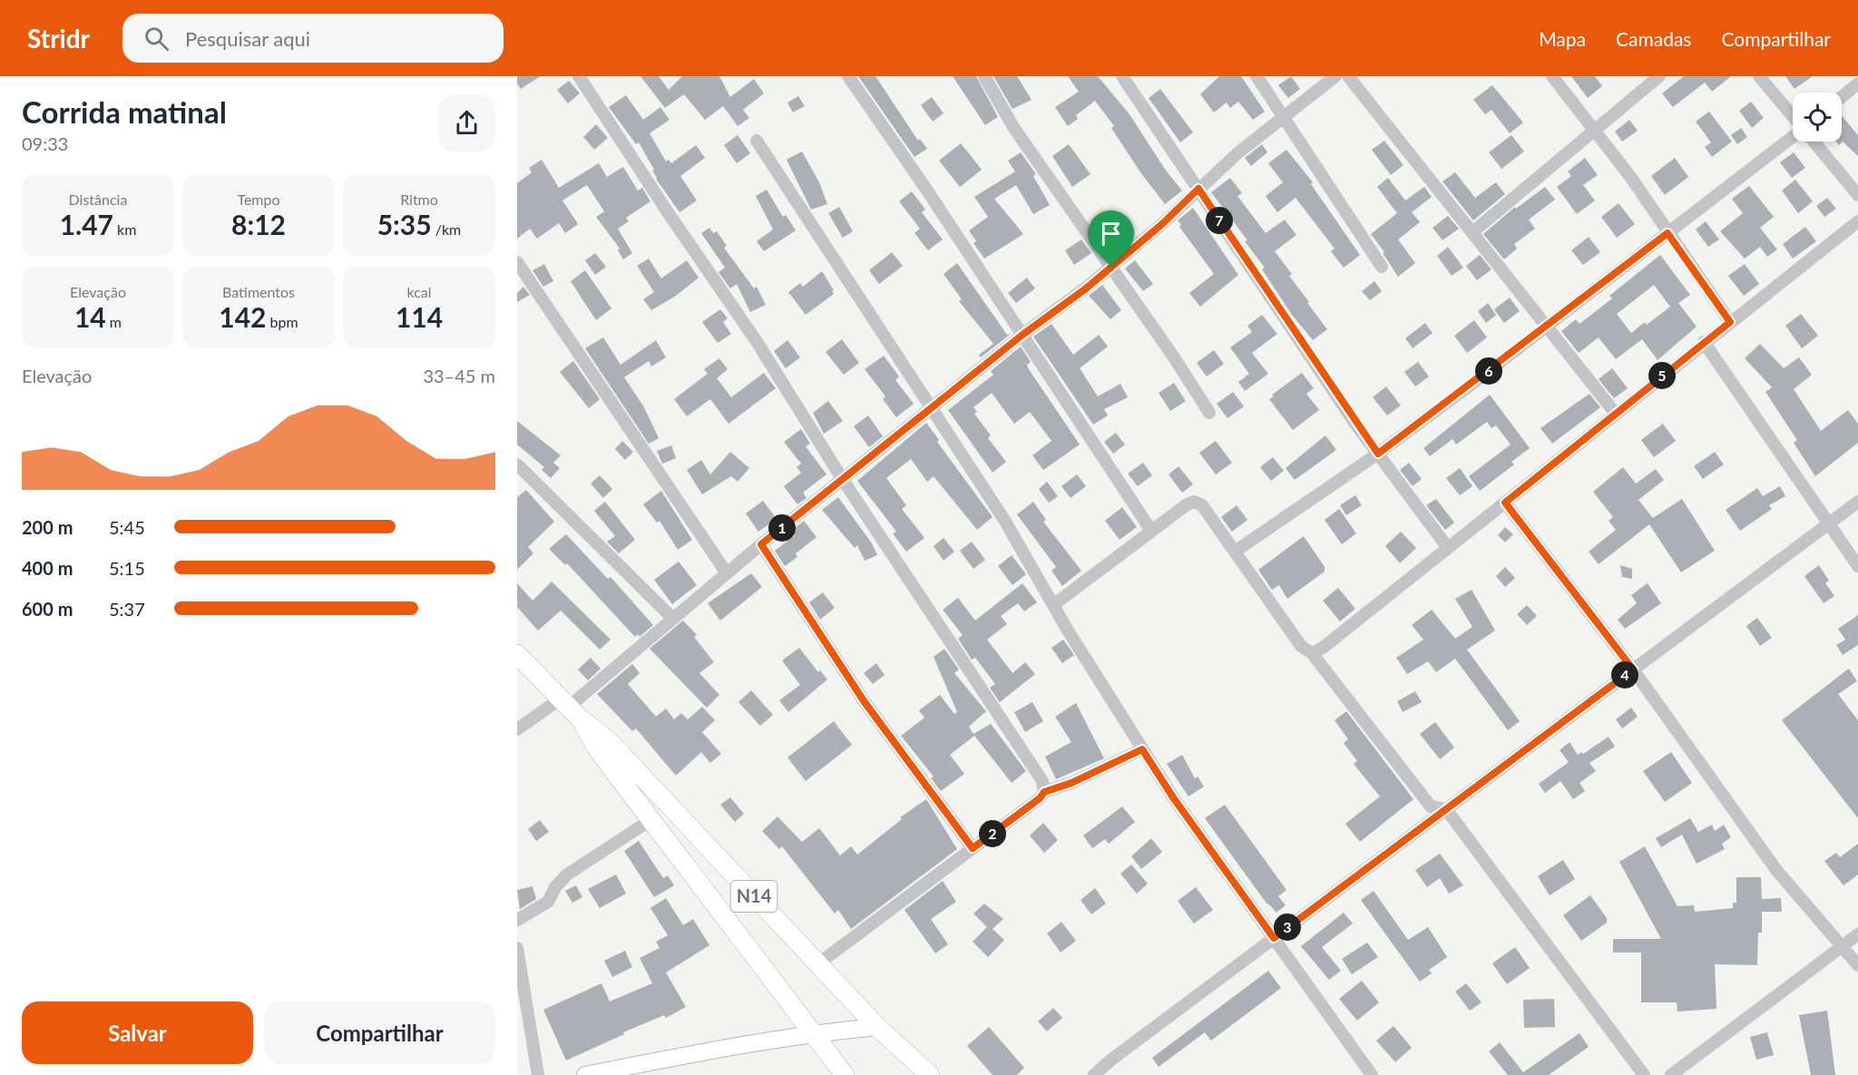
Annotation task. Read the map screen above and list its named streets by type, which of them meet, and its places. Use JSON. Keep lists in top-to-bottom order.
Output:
{
  "streets": {
    "main road": ["N14"]
  },
  "page": {
    "header": "Stridr",
    "search": "Pesquisar aqui",
    "nav": ["Mapa", "Camadas", "Compartilhar"],
    "heading": ["Corrida matinal", "09:33"],
    "stats": [
      ["Distância", "1.47 km"],
      ["Tempo", "8:12"],
      ["Ritmo", "5:35 /km"],
      ["Elevação", "14 m"],
      ["Batimentos", "142 bpm"],
      ["kcal", "114"]
    ],
    "pins": [
      "7",
      "6",
      "5",
      "1",
      "4",
      "2",
      "3"
    ],
    "chart": ["Elevação", "33–45 m"],
    "list": [
      {
        "name": "200 m",
        "note": "5:45"
      },
      {
        "name": "400 m",
        "note": "5:15"
      },
      {
        "name": "600 m",
        "note": "5:37"
      }
    ],
    "buttons": ["Salvar", "Compartilhar"]
  }
}
